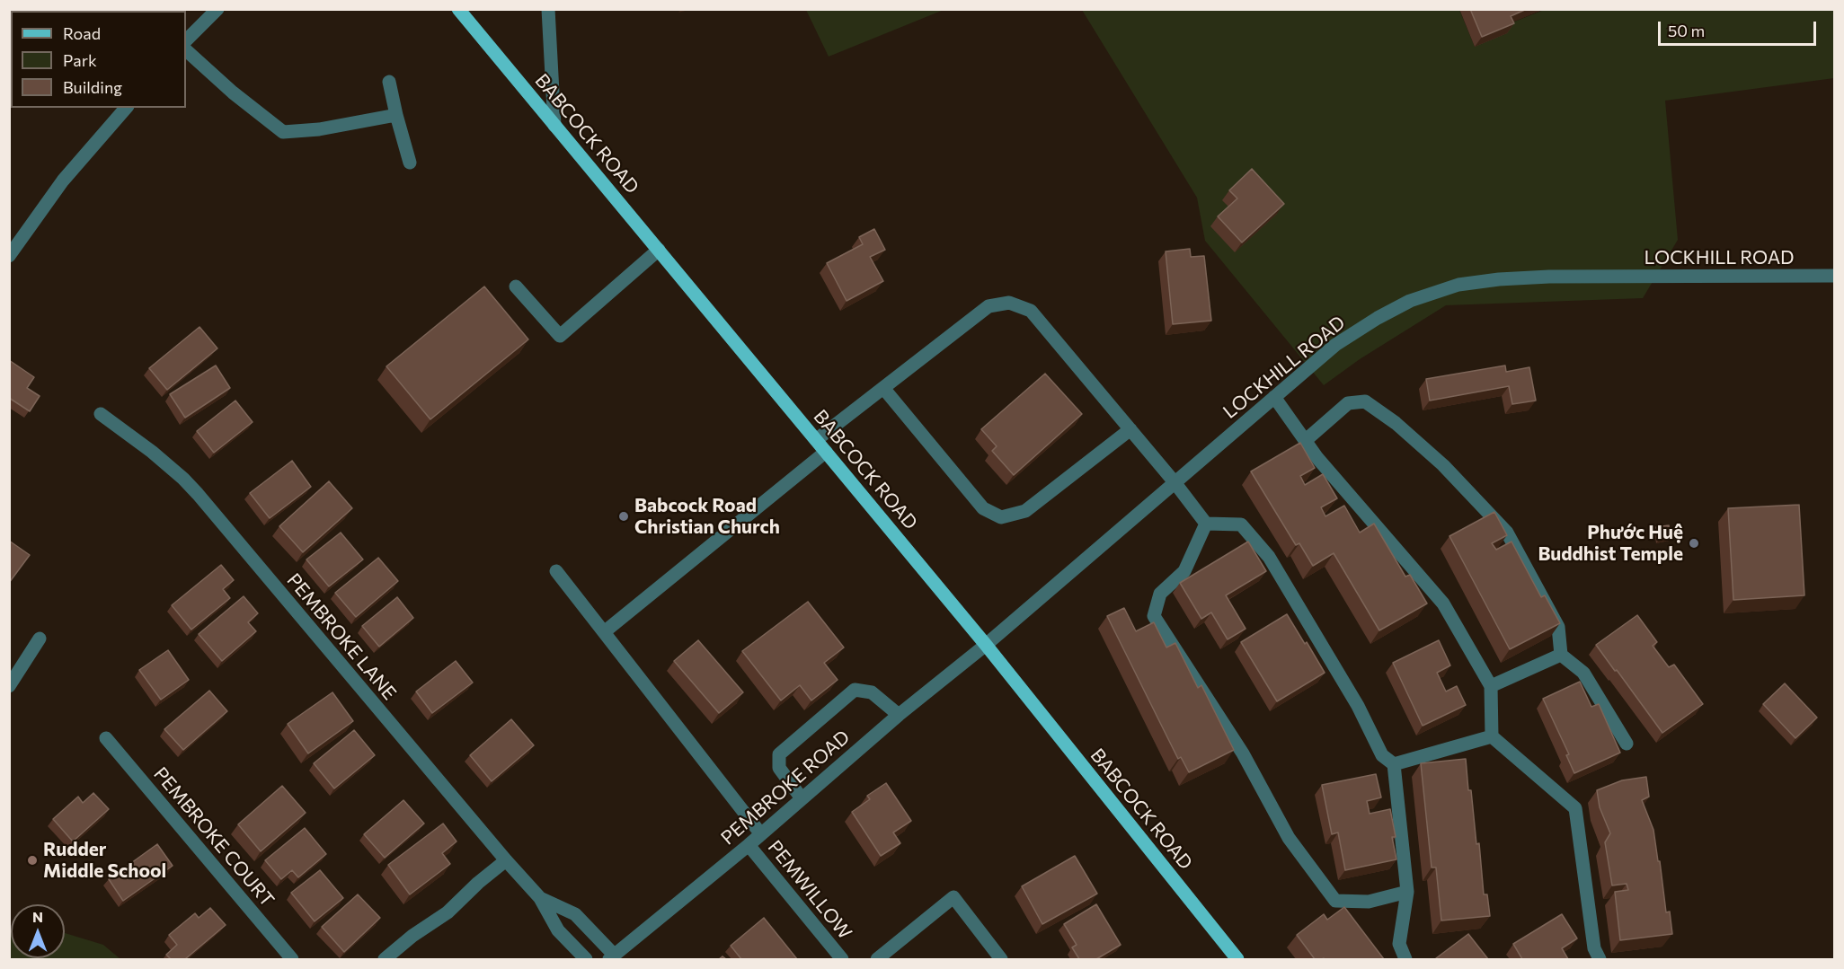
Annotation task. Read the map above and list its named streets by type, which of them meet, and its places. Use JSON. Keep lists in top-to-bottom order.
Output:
{
  "streets": {
    "main road": ["BABCOCK ROAD"],
    "street": [
      "LOCKHILL ROAD",
      "PEMBROKE LANE",
      "PEMBROKE ROAD",
      "PEMBROKE COURT",
      "PEMWILLOW"
    ]
  },
  "crossings": [
    ["BABCOCK ROAD", "LOCKHILL ROAD"],
    ["BABCOCK ROAD", "PEMBROKE ROAD"],
    ["LOCKHILL ROAD", "PEMBROKE ROAD"],
    ["PEMBROKE LANE", "PEMBROKE ROAD"],
    ["PEMBROKE ROAD", "PEMWILLOW"]
  ],
  "places": ["Babcock Road Christian Church", "Phước Huệ Buddhist Temple", "Rudder Middle School"],
  "legend": ["Road", "Park", "Building"],
  "scale_bar": "50 m",
  "north": "top"
}
